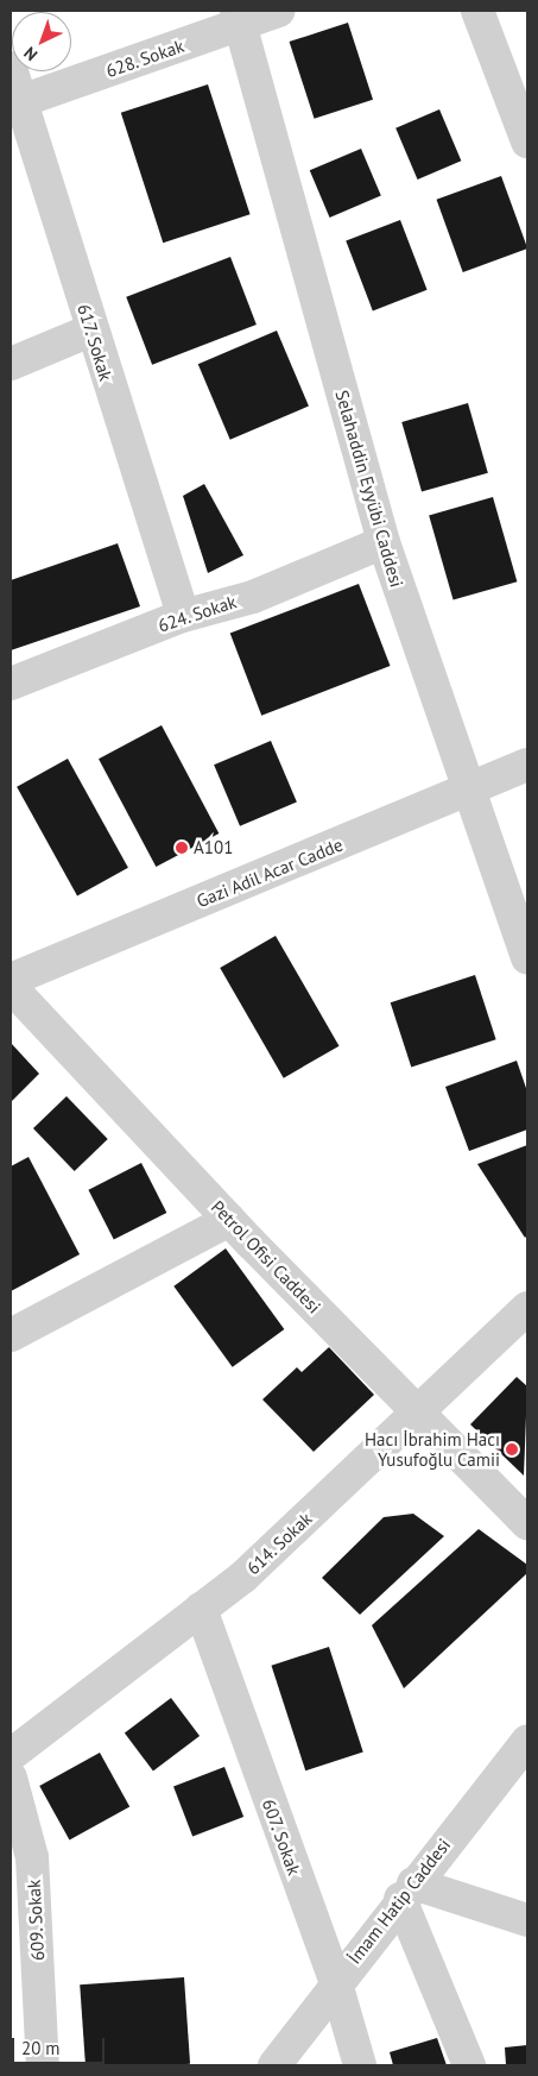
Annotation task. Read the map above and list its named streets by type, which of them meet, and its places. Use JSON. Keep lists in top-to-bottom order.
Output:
{
  "streets": {
    "street": [
      "628. Sokak",
      "617. Sokak",
      "Selahaddin Eyyübi Caddesi",
      "624. Sokak",
      "Gazi Adil Acar Cadde",
      "Petrol Ofisi Caddesi",
      "614. Sokak",
      "607. Sokak",
      "İmam Hatip Caddesi",
      "609. Sokak"
    ]
  },
  "crossings": [
    ["628. Sokak", "617. Sokak"],
    ["628. Sokak", "Selahaddin Eyyübi Caddesi"],
    ["617. Sokak", "624. Sokak"],
    ["Selahaddin Eyyübi Caddesi", "624. Sokak"],
    ["Selahaddin Eyyübi Caddesi", "Gazi Adil Acar Cadde"],
    ["Petrol Ofisi Caddesi", "614. Sokak"],
    ["614. Sokak", "607. Sokak"],
    ["607. Sokak", "İmam Hatip Caddesi"]
  ],
  "places": ["A101", "Hacı İbrahim Hacı Yusufoğlu Camii"],
  "scale_bar": "20 m",
  "north": "bottom left"
}
